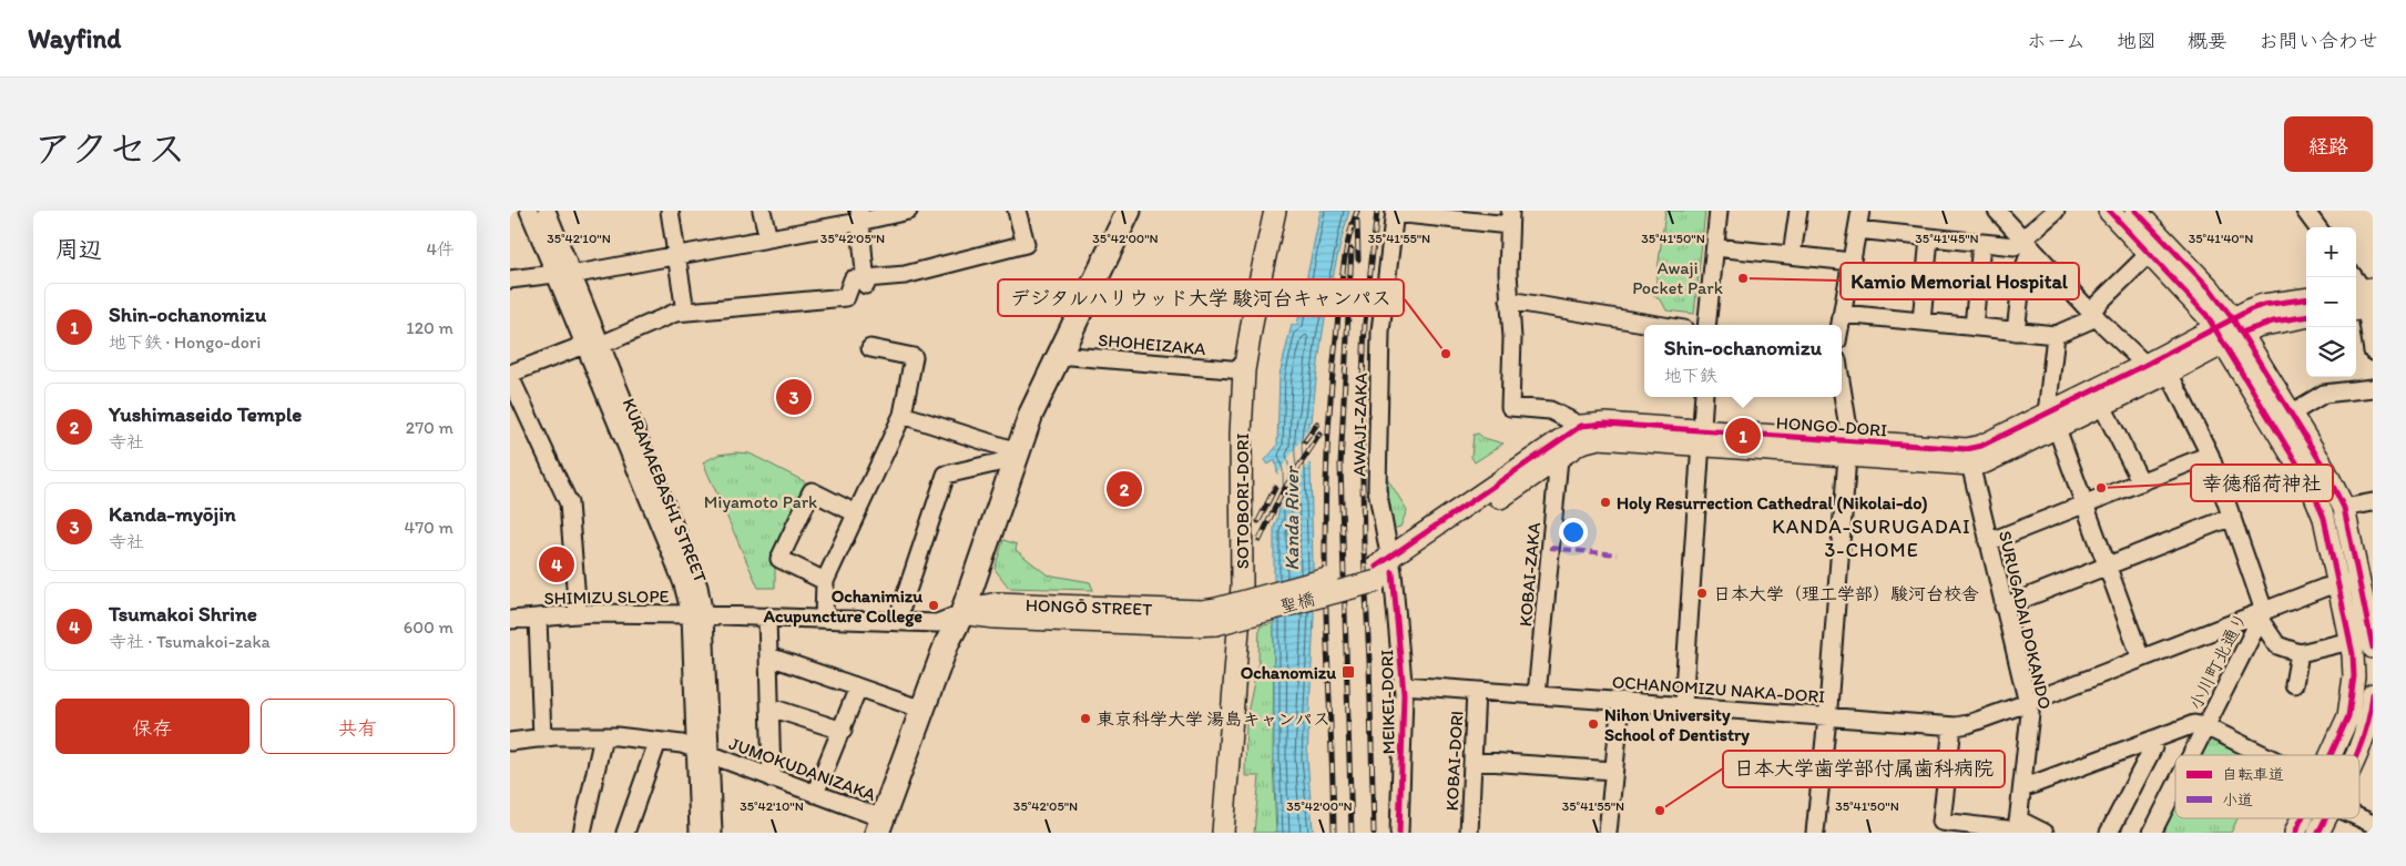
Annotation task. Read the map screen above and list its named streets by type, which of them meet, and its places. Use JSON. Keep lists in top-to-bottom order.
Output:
{
  "streets": {
    "main road": [
      "HONGO-DORI",
      "SOTOBORI-DORI",
      "聖橋",
      "HONGŌ STREET"
    ],
    "street": [
      "SHOHEIZAKA",
      "AWAJI-ZAKA",
      "KURAMAEBASHI STREET",
      "KOBAI-ZAKA",
      "SHIMIZU SLOPE",
      "SURUGADAI DOKANDO",
      "小川町北通り",
      "OCHANOMIZU NAKA-DORI",
      "MEIKEI-DORI",
      "KOBAI-DORI",
      "JUMOKUDANIZAKA"
    ]
  },
  "crossings": [
    ["SHOHEIZAKA", "SOTOBORI-DORI"],
    ["AWAJI-ZAKA", "HONGO-DORI"],
    ["AWAJI-ZAKA", "聖橋"],
    ["AWAJI-ZAKA", "MEIKEI-DORI"],
    ["HONGO-DORI", "KOBAI-ZAKA"],
    ["HONGO-DORI", "聖橋"],
    ["HONGO-DORI", "SURUGADAI DOKANDO"],
    ["HONGO-DORI", "小川町北通り"],
    ["HONGO-DORI", "MEIKEI-DORI"],
    ["KURAMAEBASHI STREET", "SHIMIZU SLOPE"],
    ["KURAMAEBASHI STREET", "JUMOKUDANIZAKA"],
    ["KOBAI-ZAKA", "OCHANOMIZU NAKA-DORI"],
    ["SHIMIZU SLOPE", "HONGŌ STREET"],
    ["聖橋", "HONGŌ STREET"],
    ["聖橋", "MEIKEI-DORI"],
    ["SURUGADAI DOKANDO", "OCHANOMIZU NAKA-DORI"],
    ["小川町北通り", "OCHANOMIZU NAKA-DORI"],
    ["OCHANOMIZU NAKA-DORI", "MEIKEI-DORI"],
    ["OCHANOMIZU NAKA-DORI", "KOBAI-DORI"]
  ],
  "districts": ["KANDA-SURUGADAI 3-CHOME"],
  "water": ["Kanda River"],
  "parks": ["Awaji Pocket Park", "Miyamoto Park"],
  "places": {
    "other": [
      "Kamio Memorial Hospital",
      "デジタルハリウッド大学 駿河台キャンパス",
      "幸徳稲荷神社",
      "Holy Resurrection Cathedral (Nikolai-do)",
      "日本大学（理工学部）駿河台校舎",
      "Ochanimizu Acupuncture College",
      "東京科学大学 湯島キャンパス",
      "Nihon University School of Dentistry",
      "日本大学歯学部付属歯科病院"
    ],
    "transit": ["Ochanomizu"]
  },
  "legend": ["自転車道", "小道"],
  "page": {
    "header": "Wayfind",
    "nav": [
      "ホーム",
      "地図",
      "概要",
      "お問い合わせ"
    ],
    "title": "アクセス",
    "buttons": [
      "経路",
      ["保存", "共有"]
    ],
    "heading": ["周辺", "4件"],
    "map_buttons": ["+", "−"],
    "list": [
      {
        "mark": "1",
        "name": "Shin-ochanomizu",
        "note": "地下鉄 · Hongo-dori",
        "value": "120 m"
      },
      {
        "mark": "2",
        "name": "Yushimaseido Temple",
        "note": "寺社",
        "value": "270 m"
      },
      {
        "mark": "3",
        "name": "Kanda-myōjin",
        "note": "寺社",
        "value": "470 m"
      },
      {
        "mark": "4",
        "name": "Tsumakoi Shrine",
        "note": "寺社 · Tsumakoi-zaka",
        "value": "600 m"
      }
    ],
    "popup": ["Shin-ochanomizu", "地下鉄"],
    "pins": [
      "3",
      "1",
      "2",
      "4"
    ]
  },
  "coordinates": [
    "35°42'10\"N",
    "35°42'05\"N",
    "35°42'00\"N",
    "35°41'55\"N",
    "35°41'50\"N",
    "35°41'45\"N",
    "35°41'40\"N"
  ]
}
